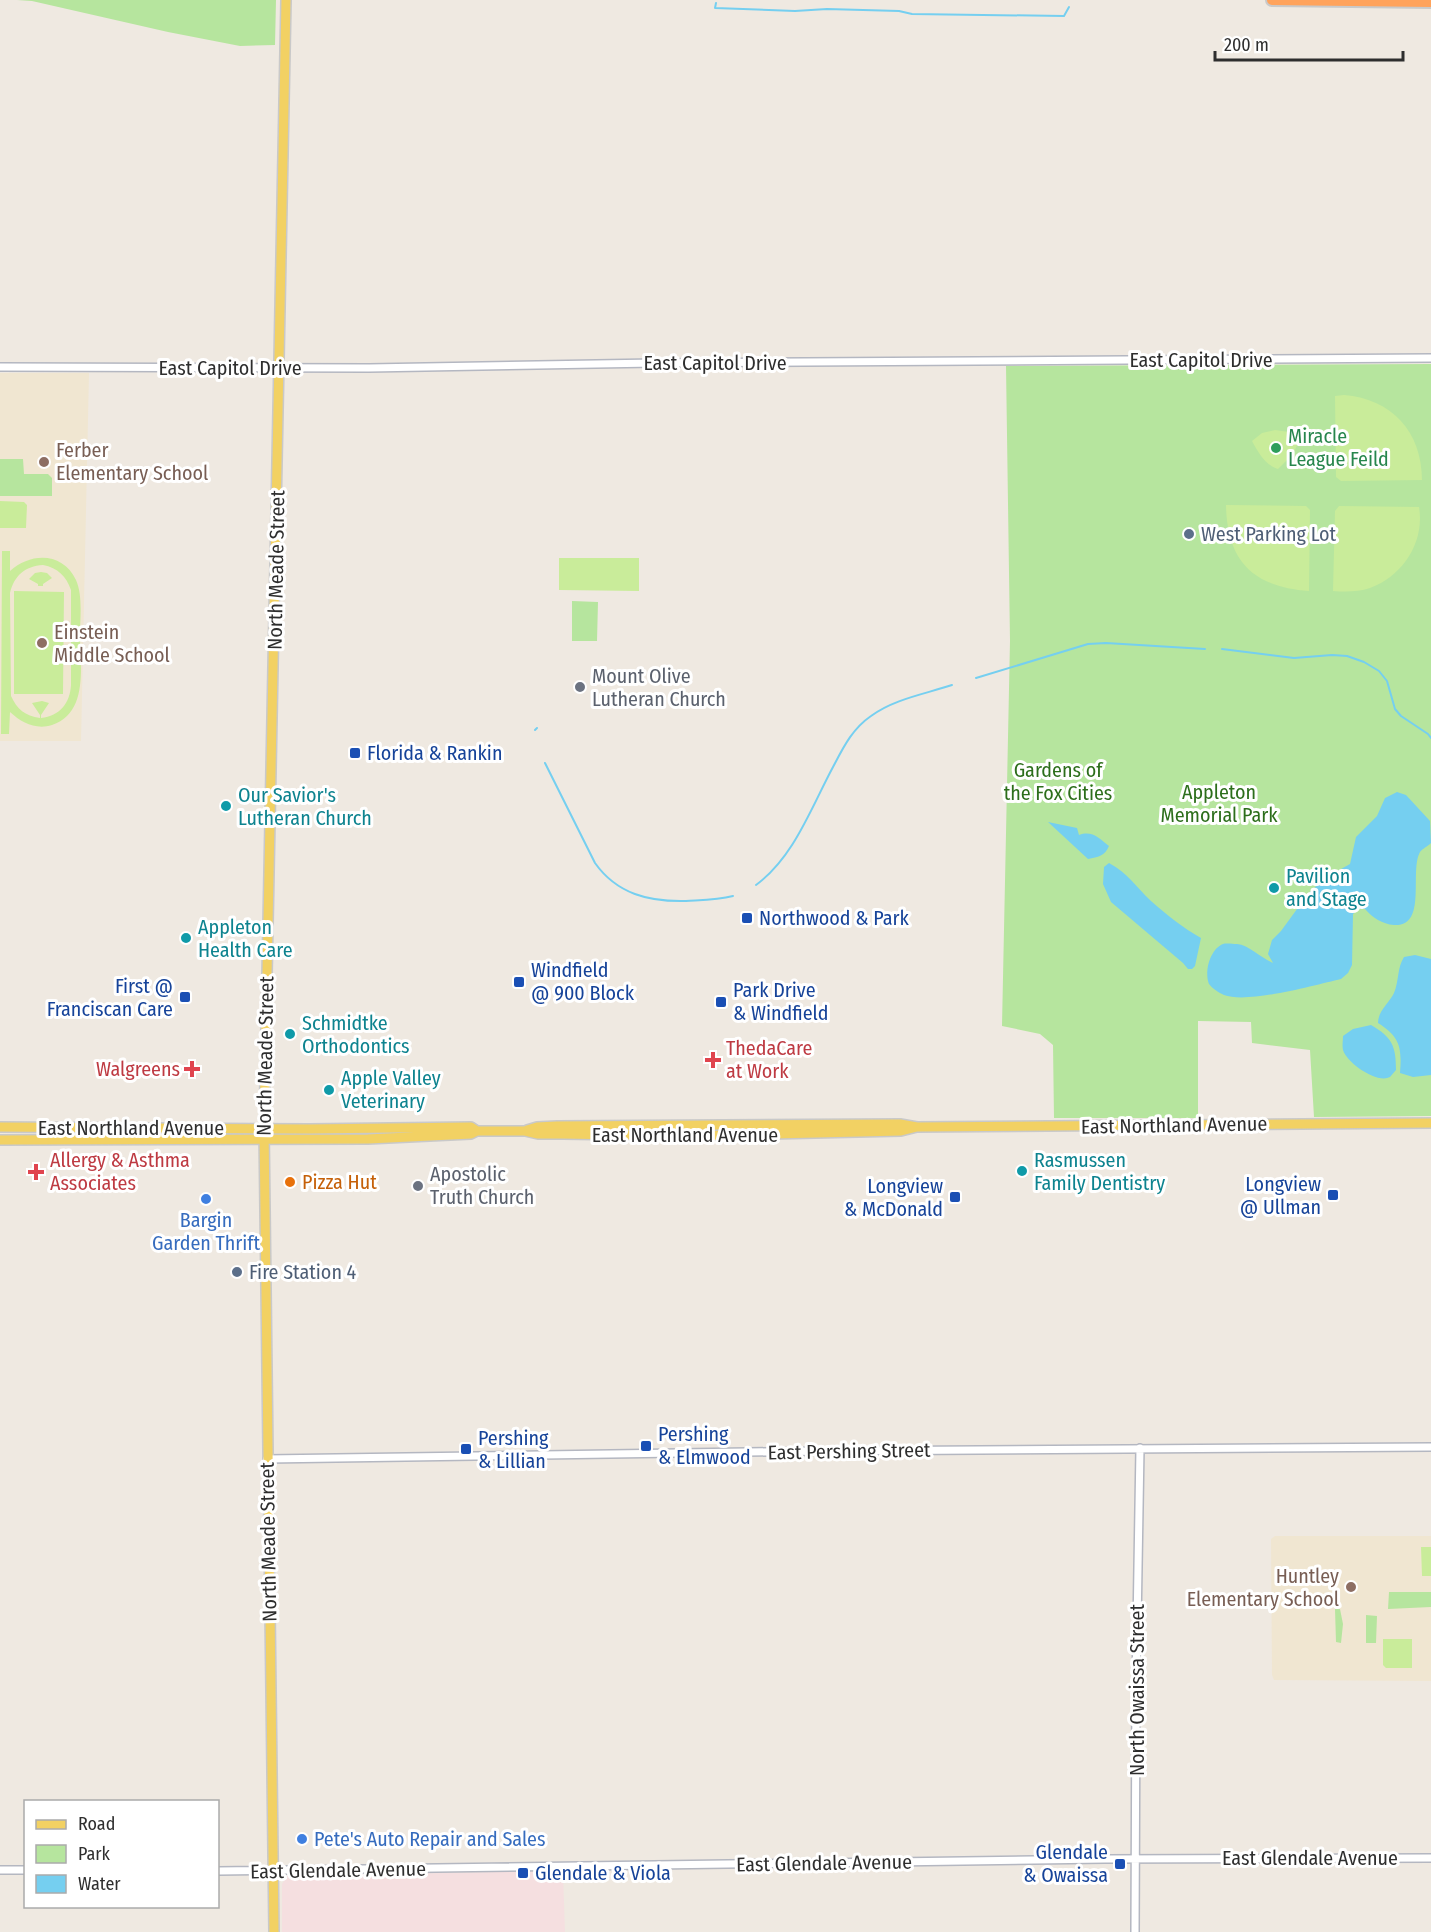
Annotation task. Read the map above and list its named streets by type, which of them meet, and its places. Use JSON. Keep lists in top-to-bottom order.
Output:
{
  "streets": {
    "main road": ["North Meade Street", "East Northland Avenue"],
    "street": [
      "East Capitol Drive",
      "East Pershing Street",
      "North Owaissa Street",
      "East Glendale Avenue"
    ]
  },
  "crossings": [
    ["East Capitol Drive", "North Meade Street"],
    ["North Meade Street", "East Northland Avenue"],
    ["North Meade Street", "East Pershing Street"],
    ["North Meade Street", "East Glendale Avenue"],
    ["East Pershing Street", "North Owaissa Street"],
    ["North Owaissa Street", "East Glendale Avenue"]
  ],
  "parks": ["Gardens of the Fox Cities", "Appleton Memorial Park"],
  "places": {
    "other": [
      "Miracle League Feild",
      "Ferber Elementary School",
      "West Parking Lot",
      "Einstein Middle School",
      "Mount Olive Lutheran Church",
      "Our Savior's Lutheran Church",
      "Pavilion and Stage",
      "Appleton Health Care",
      "Schmidtke Orthodontics",
      "Apple Valley Veterinary",
      "Rasmussen Family Dentistry",
      "Pizza Hut",
      "Apostolic Truth Church",
      "Bargin Garden Thrift",
      "Fire Station 4",
      "Huntley Elementary School",
      "Pete's Auto Repair and Sales"
    ],
    "transit": [
      "Florida & Rankin",
      "Northwood & Park",
      "Windfield @ 900 Block",
      "First @ Franciscan Care",
      "Park Drive & Windfield",
      "Longview @ Ullman",
      "Longview & McDonald",
      "Pershing & Elmwood",
      "Pershing & Lillian",
      "Glendale & Owaissa",
      "Glendale & Viola"
    ],
    "health": ["ThedaCare at Work", "Walgreens", "Allergy & Asthma Associates"]
  },
  "legend": ["Road", "Park", "Water"],
  "scale_bar": "200 m"
}
